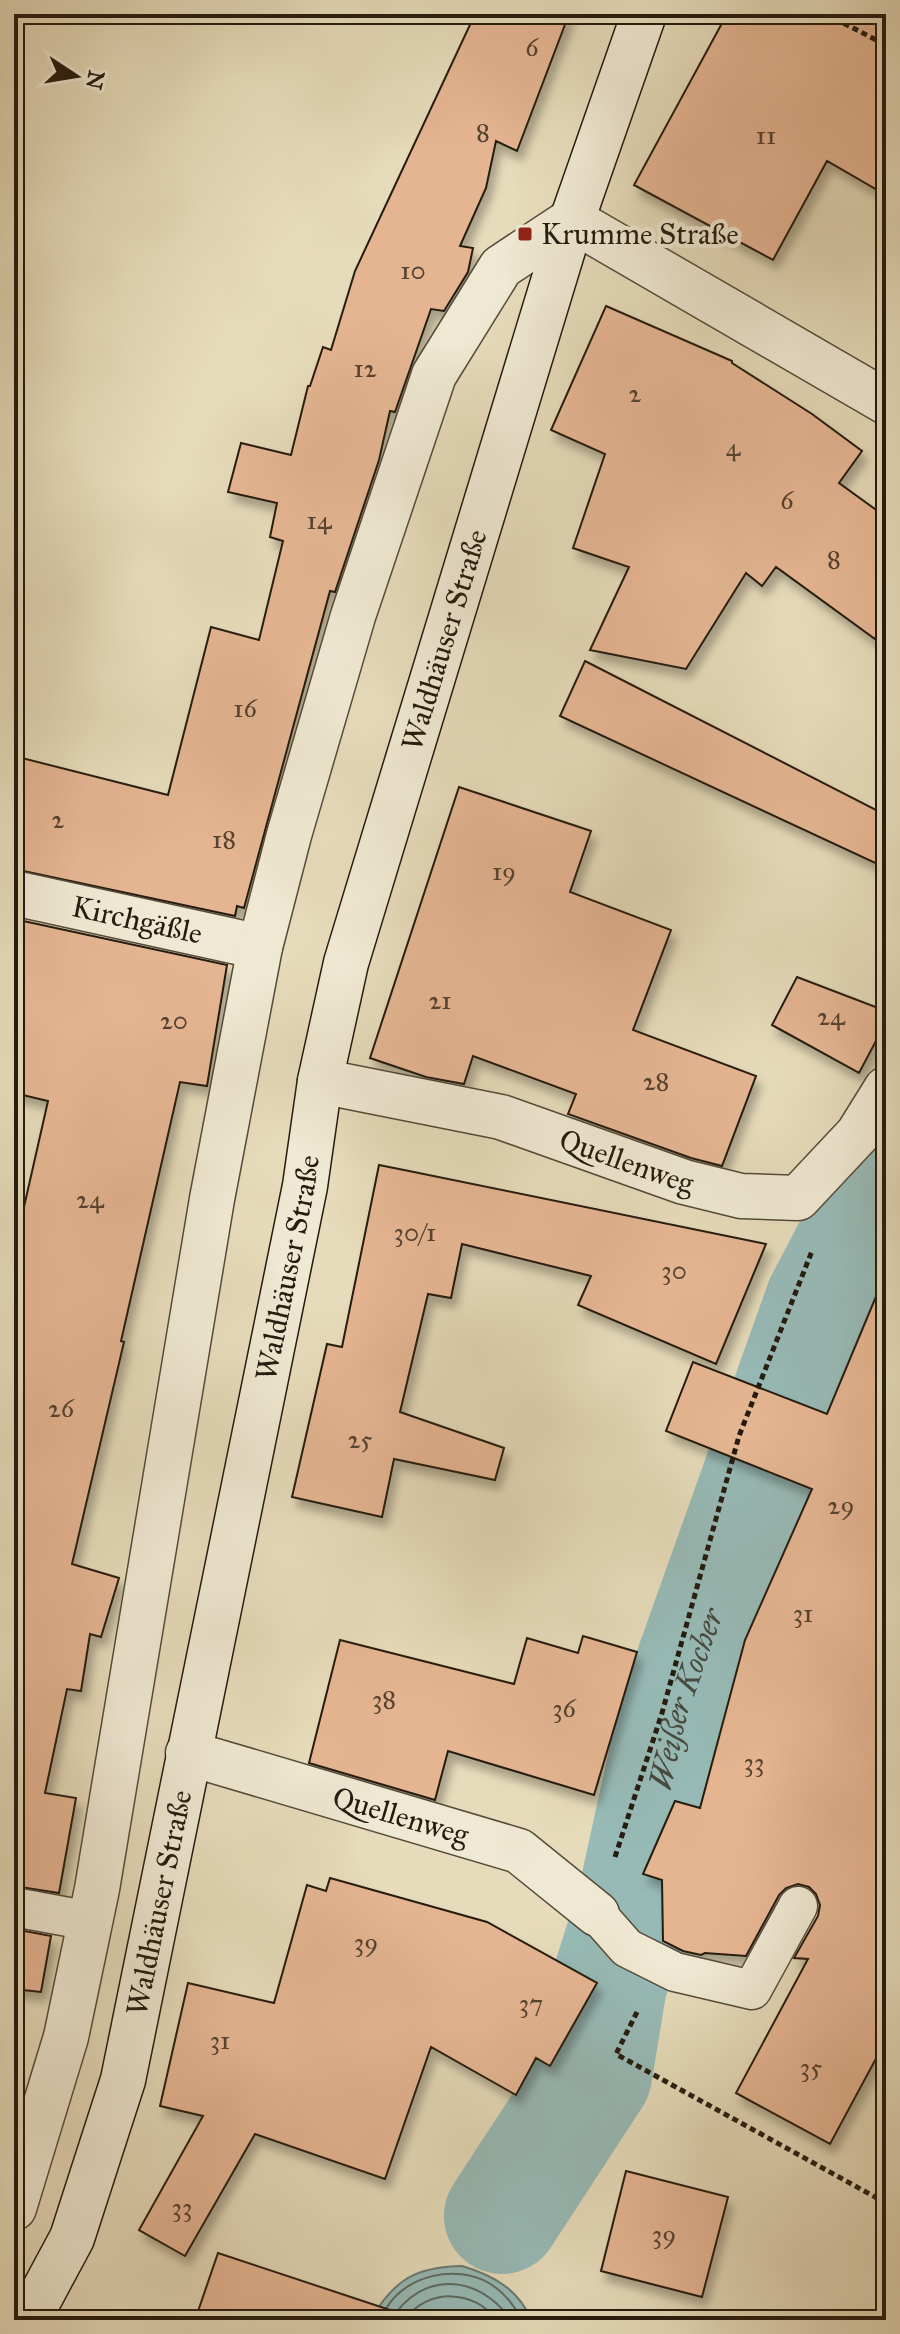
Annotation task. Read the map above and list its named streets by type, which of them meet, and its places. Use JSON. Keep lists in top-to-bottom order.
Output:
{
  "streets": {
    "street": ["Waldhäuser Straße", "Kirchgäßle", "Quellenweg"]
  },
  "crossings": [
    ["Waldhäuser Straße", "Kirchgäßle"],
    ["Waldhäuser Straße", "Quellenweg"]
  ],
  "water": ["Weißer Kocher"],
  "places": {
    "transit": ["Krumme Straße"]
  },
  "house_numbers": [
    "6",
    "8",
    "11",
    "10",
    "12",
    "2",
    "4",
    "6",
    "14",
    "8",
    "16",
    "2",
    "18",
    "19",
    "21",
    "24",
    "20",
    "28",
    "24",
    "30/1",
    "30",
    "26",
    "25",
    "29",
    "31",
    "38",
    "36",
    "33",
    "39",
    "37",
    "31",
    "35",
    "33",
    "39"
  ],
  "north": "right"
}
